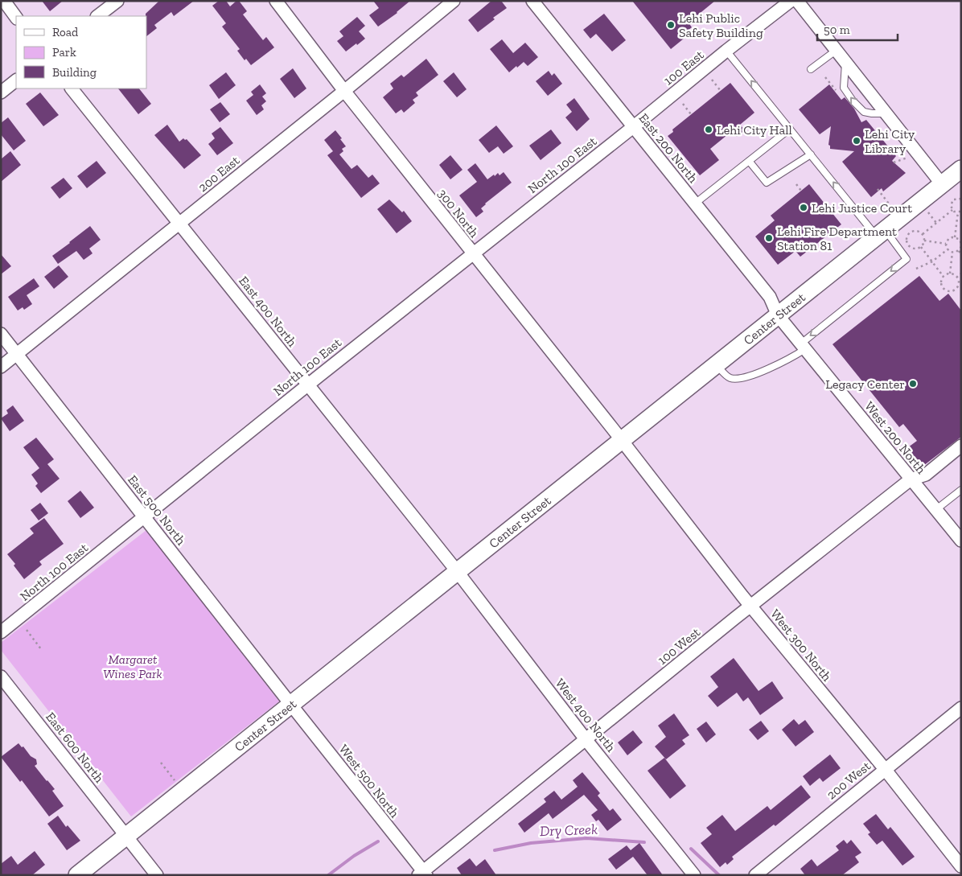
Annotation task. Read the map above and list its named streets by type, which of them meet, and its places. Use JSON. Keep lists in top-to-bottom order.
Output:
{
  "streets": {
    "street": [
      "100 East",
      "East 200 North",
      "North 100 East",
      "200 East",
      "300 North",
      "East 400 North",
      "Center Street",
      "West 200 North",
      "East 500 North",
      "West 300 North",
      "100 West",
      "West 400 North",
      "East 600 North",
      "200 West",
      "West 500 North"
    ]
  },
  "crossings": [
    ["100 East", "East 200 North"],
    ["100 East", "North 100 East"],
    ["East 200 North", "North 100 East"],
    ["East 200 North", "Center Street"],
    ["East 200 North", "West 200 North"],
    ["North 100 East", "300 North"],
    ["North 100 East", "East 400 North"],
    ["North 100 East", "East 500 North"],
    ["200 East", "300 North"],
    ["200 East", "East 400 North"],
    ["200 East", "East 500 North"],
    ["300 North", "Center Street"],
    ["300 North", "West 300 North"],
    ["East 400 North", "Center Street"],
    ["East 400 North", "West 400 North"],
    ["Center Street", "West 200 North"],
    ["Center Street", "East 500 North"],
    ["Center Street", "West 300 North"],
    ["Center Street", "West 400 North"],
    ["Center Street", "East 600 North"],
    ["Center Street", "West 500 North"],
    ["West 200 North", "100 West"],
    ["East 500 North", "West 500 North"],
    ["West 300 North", "100 West"],
    ["West 300 North", "200 West"],
    ["100 West", "West 400 North"],
    ["100 West", "West 500 North"]
  ],
  "water": ["Dry Creek"],
  "parks": ["Margaret Wines Park"],
  "places": [
    "Lehi Public Safety Building",
    "Lehi City Hall",
    "Lehi City Library",
    "Lehi Justice Court",
    "Lehi Fire Department Station 81",
    "Legacy Center"
  ],
  "legend": ["Road", "Park", "Building"],
  "scale_bar": "50 m"
}
